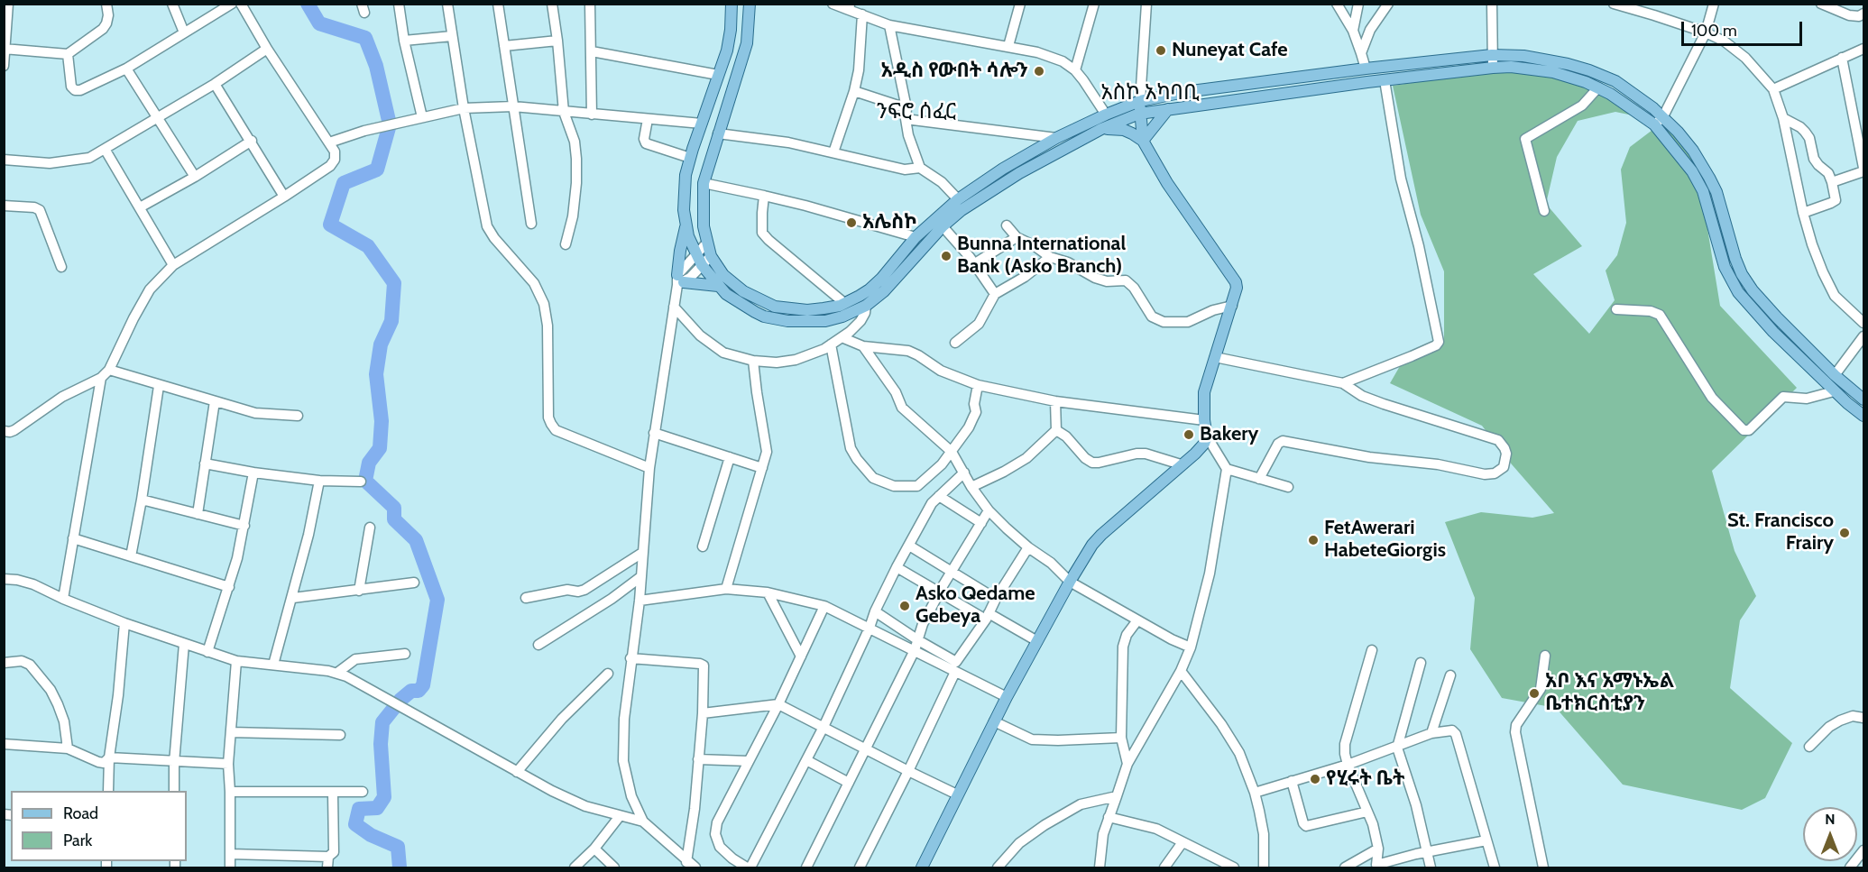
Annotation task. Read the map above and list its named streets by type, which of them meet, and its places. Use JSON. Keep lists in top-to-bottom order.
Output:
{
  "districts": ["አስኮ አካባቢ", "ንፍሮ ሰፈር"],
  "places": [
    "Nuneyat Cafe",
    "አዲስ የውበት ሳሎን",
    "አሌስኮ",
    "Bunna International Bank (Asko Branch)",
    "Bakery",
    "St. Francisco Frairy",
    "FetAwerari HabeteGiorgis",
    "Asko Qedame Gebeya",
    "አቦ እና አማኑኤል ቤተክርስቲያን",
    "የሂሩት ቤት"
  ],
  "legend": ["Road", "Park"],
  "scale_bar": "100 m",
  "north": "top"
}
